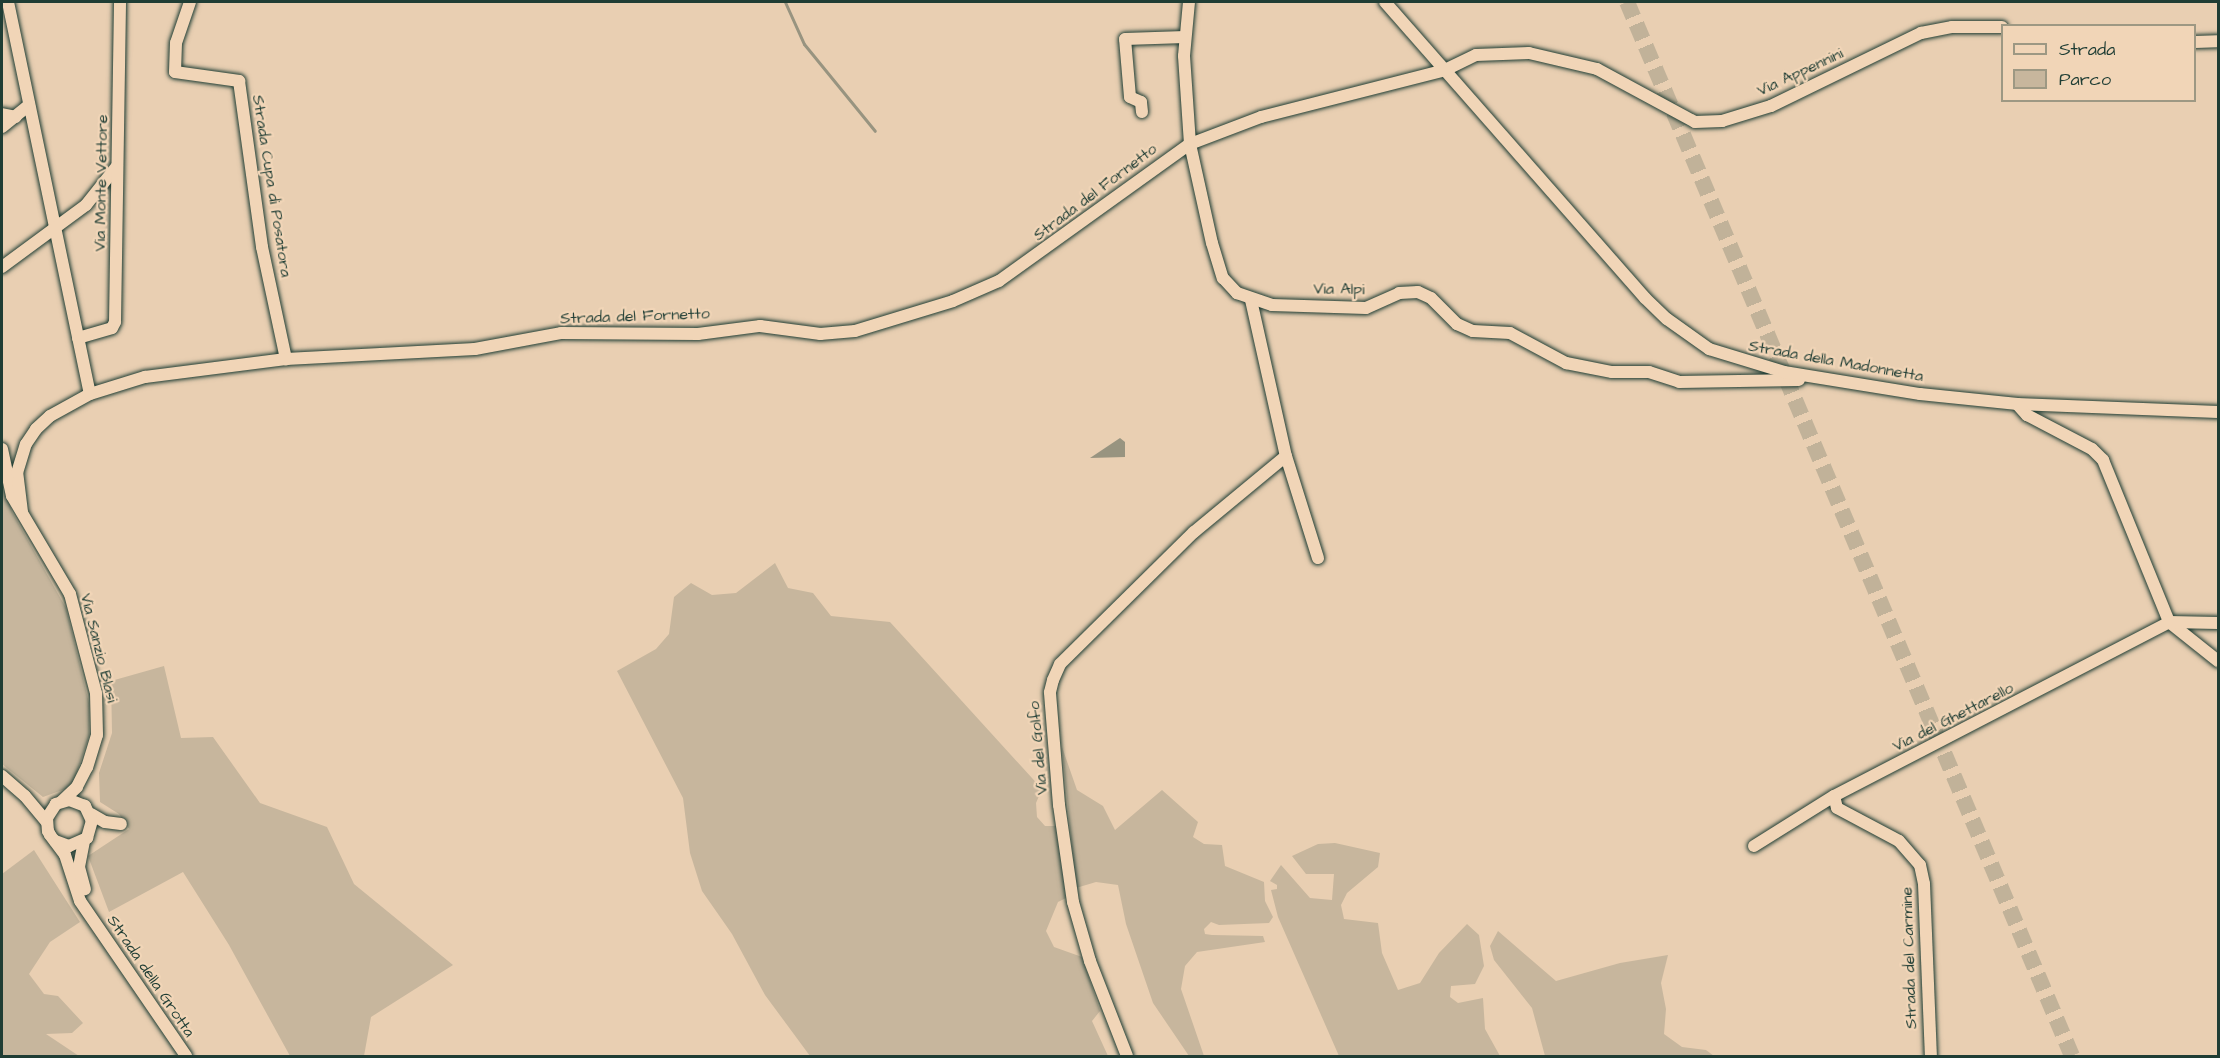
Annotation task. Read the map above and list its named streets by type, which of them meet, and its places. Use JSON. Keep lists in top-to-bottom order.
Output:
{
  "streets": {
    "street": [
      "Via Appennini",
      "Via Monte Vettore",
      "Strada Cupa di Posatora",
      "Strada del Fornetto",
      "Via Alpi",
      "Strada della Madonnetta",
      "Via Sanzio Blasi",
      "Via del Ghettarello",
      "Via del Golfo",
      "Strada del Carmine",
      "Strada della Grotta"
    ]
  },
  "crossings": [
    ["Via Appennini", "Strada del Fornetto"],
    ["Via Appennini", "Strada della Madonnetta"],
    ["Strada Cupa di Posatora", "Strada del Fornetto"],
    ["Strada del Fornetto", "Strada della Madonnetta"],
    ["Strada del Fornetto", "Via Sanzio Blasi"],
    ["Via Alpi", "Strada della Madonnetta"],
    ["Via Sanzio Blasi", "Strada della Grotta"],
    ["Via del Ghettarello", "Strada del Carmine"]
  ],
  "legend": ["Strada", "Parco"]
}
